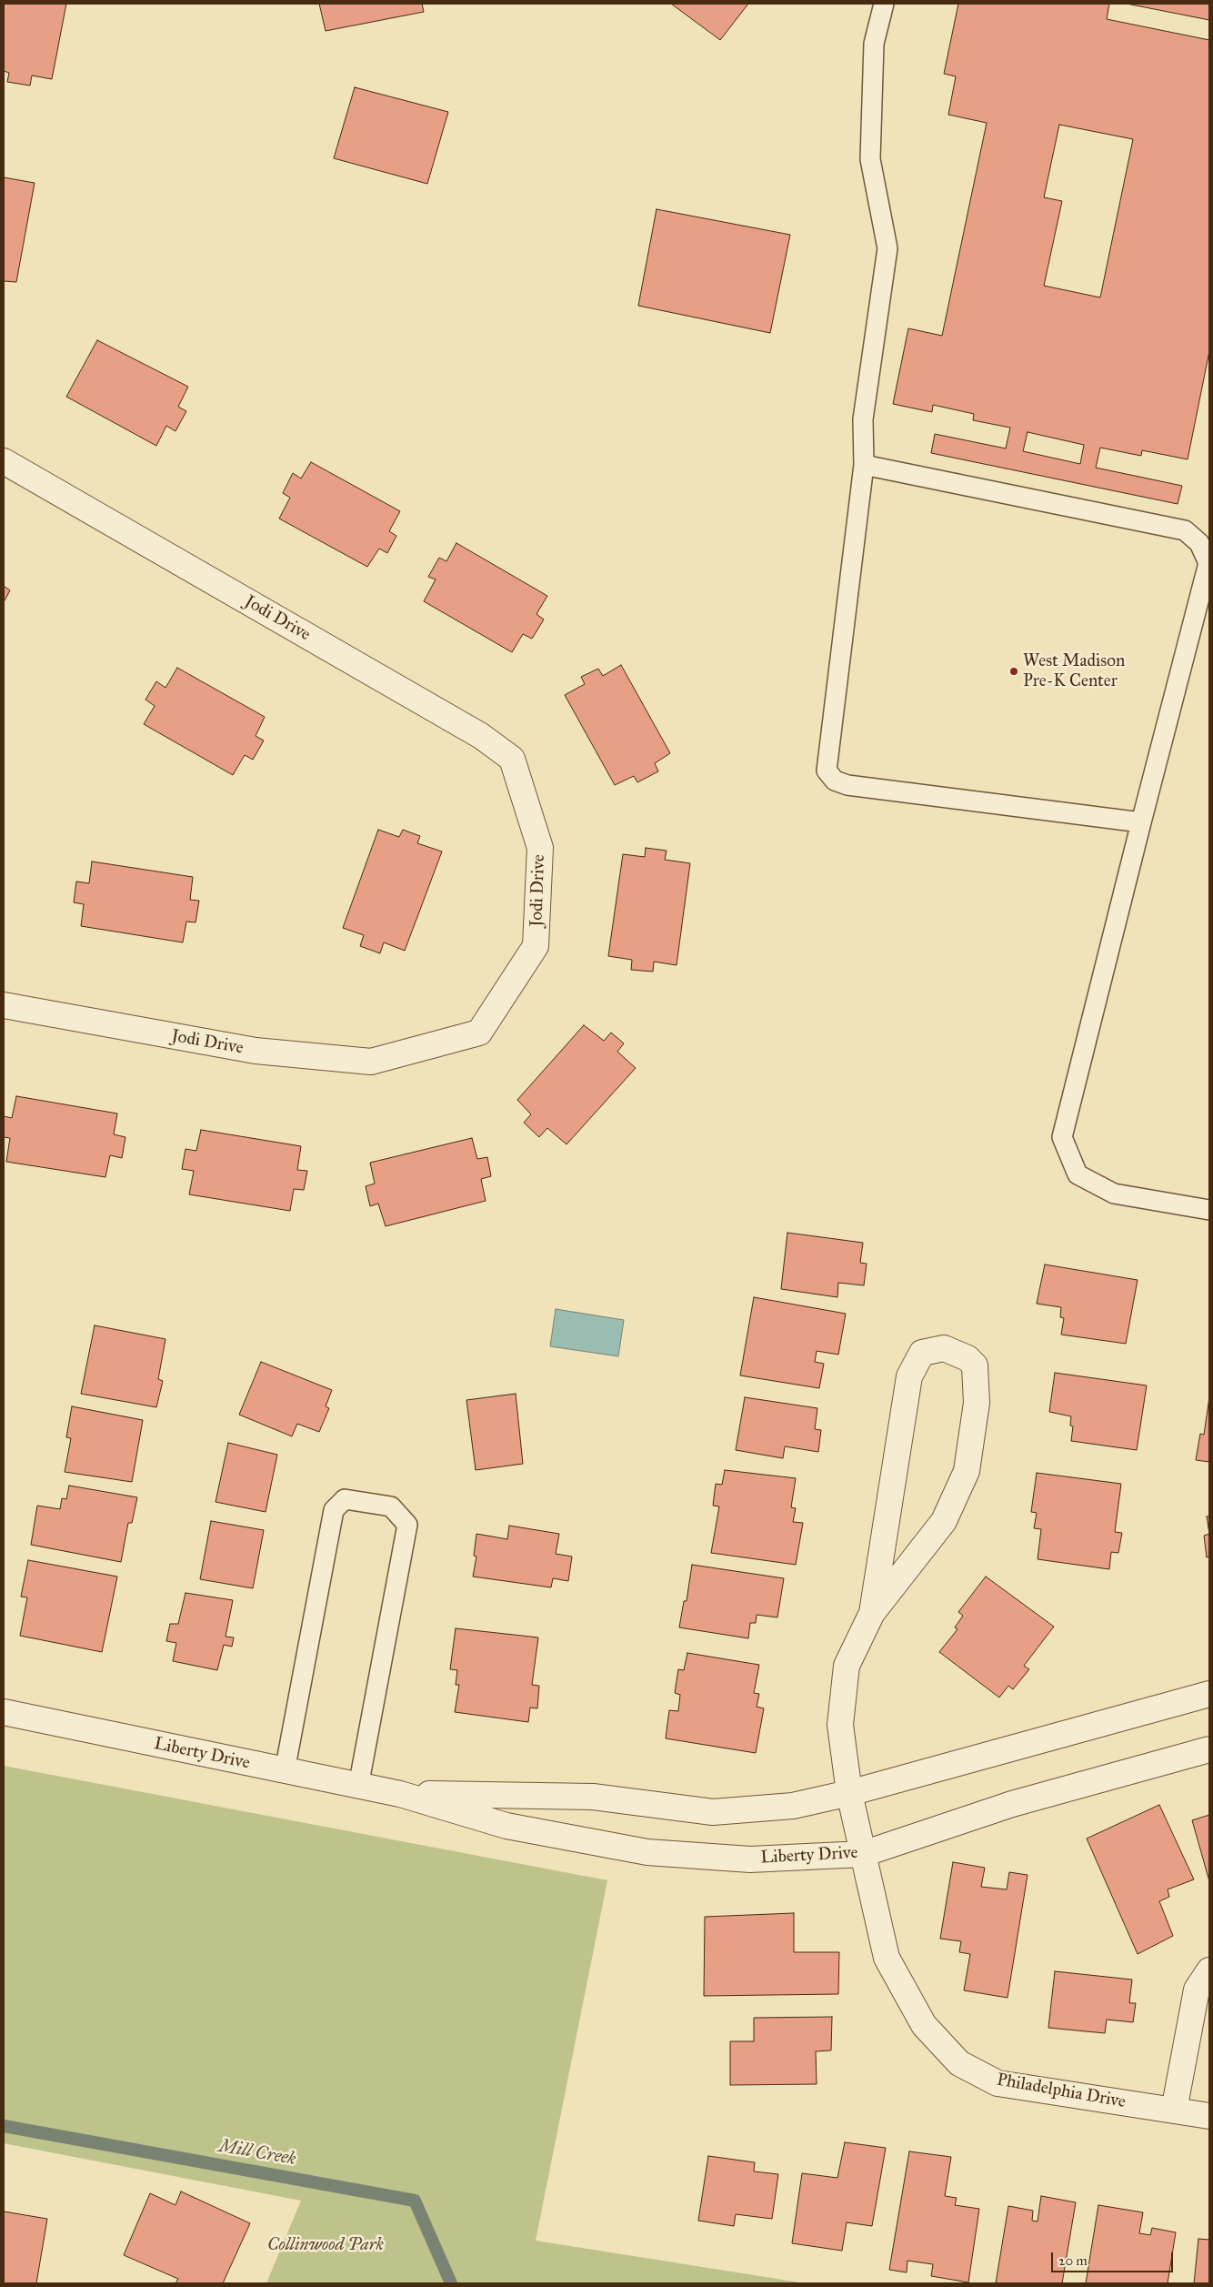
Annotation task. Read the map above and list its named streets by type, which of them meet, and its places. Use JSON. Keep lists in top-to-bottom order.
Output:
{
  "streets": {
    "street": ["Jodi Drive", "Liberty Drive", "Philadelphia Drive"]
  },
  "crossings": [
    ["Liberty Drive", "Philadelphia Drive"]
  ],
  "water": ["Mill Creek"],
  "parks": ["Collinwood Park"],
  "places": ["West Madison Pre-K Center"],
  "scale_bar": "20 m"
}
